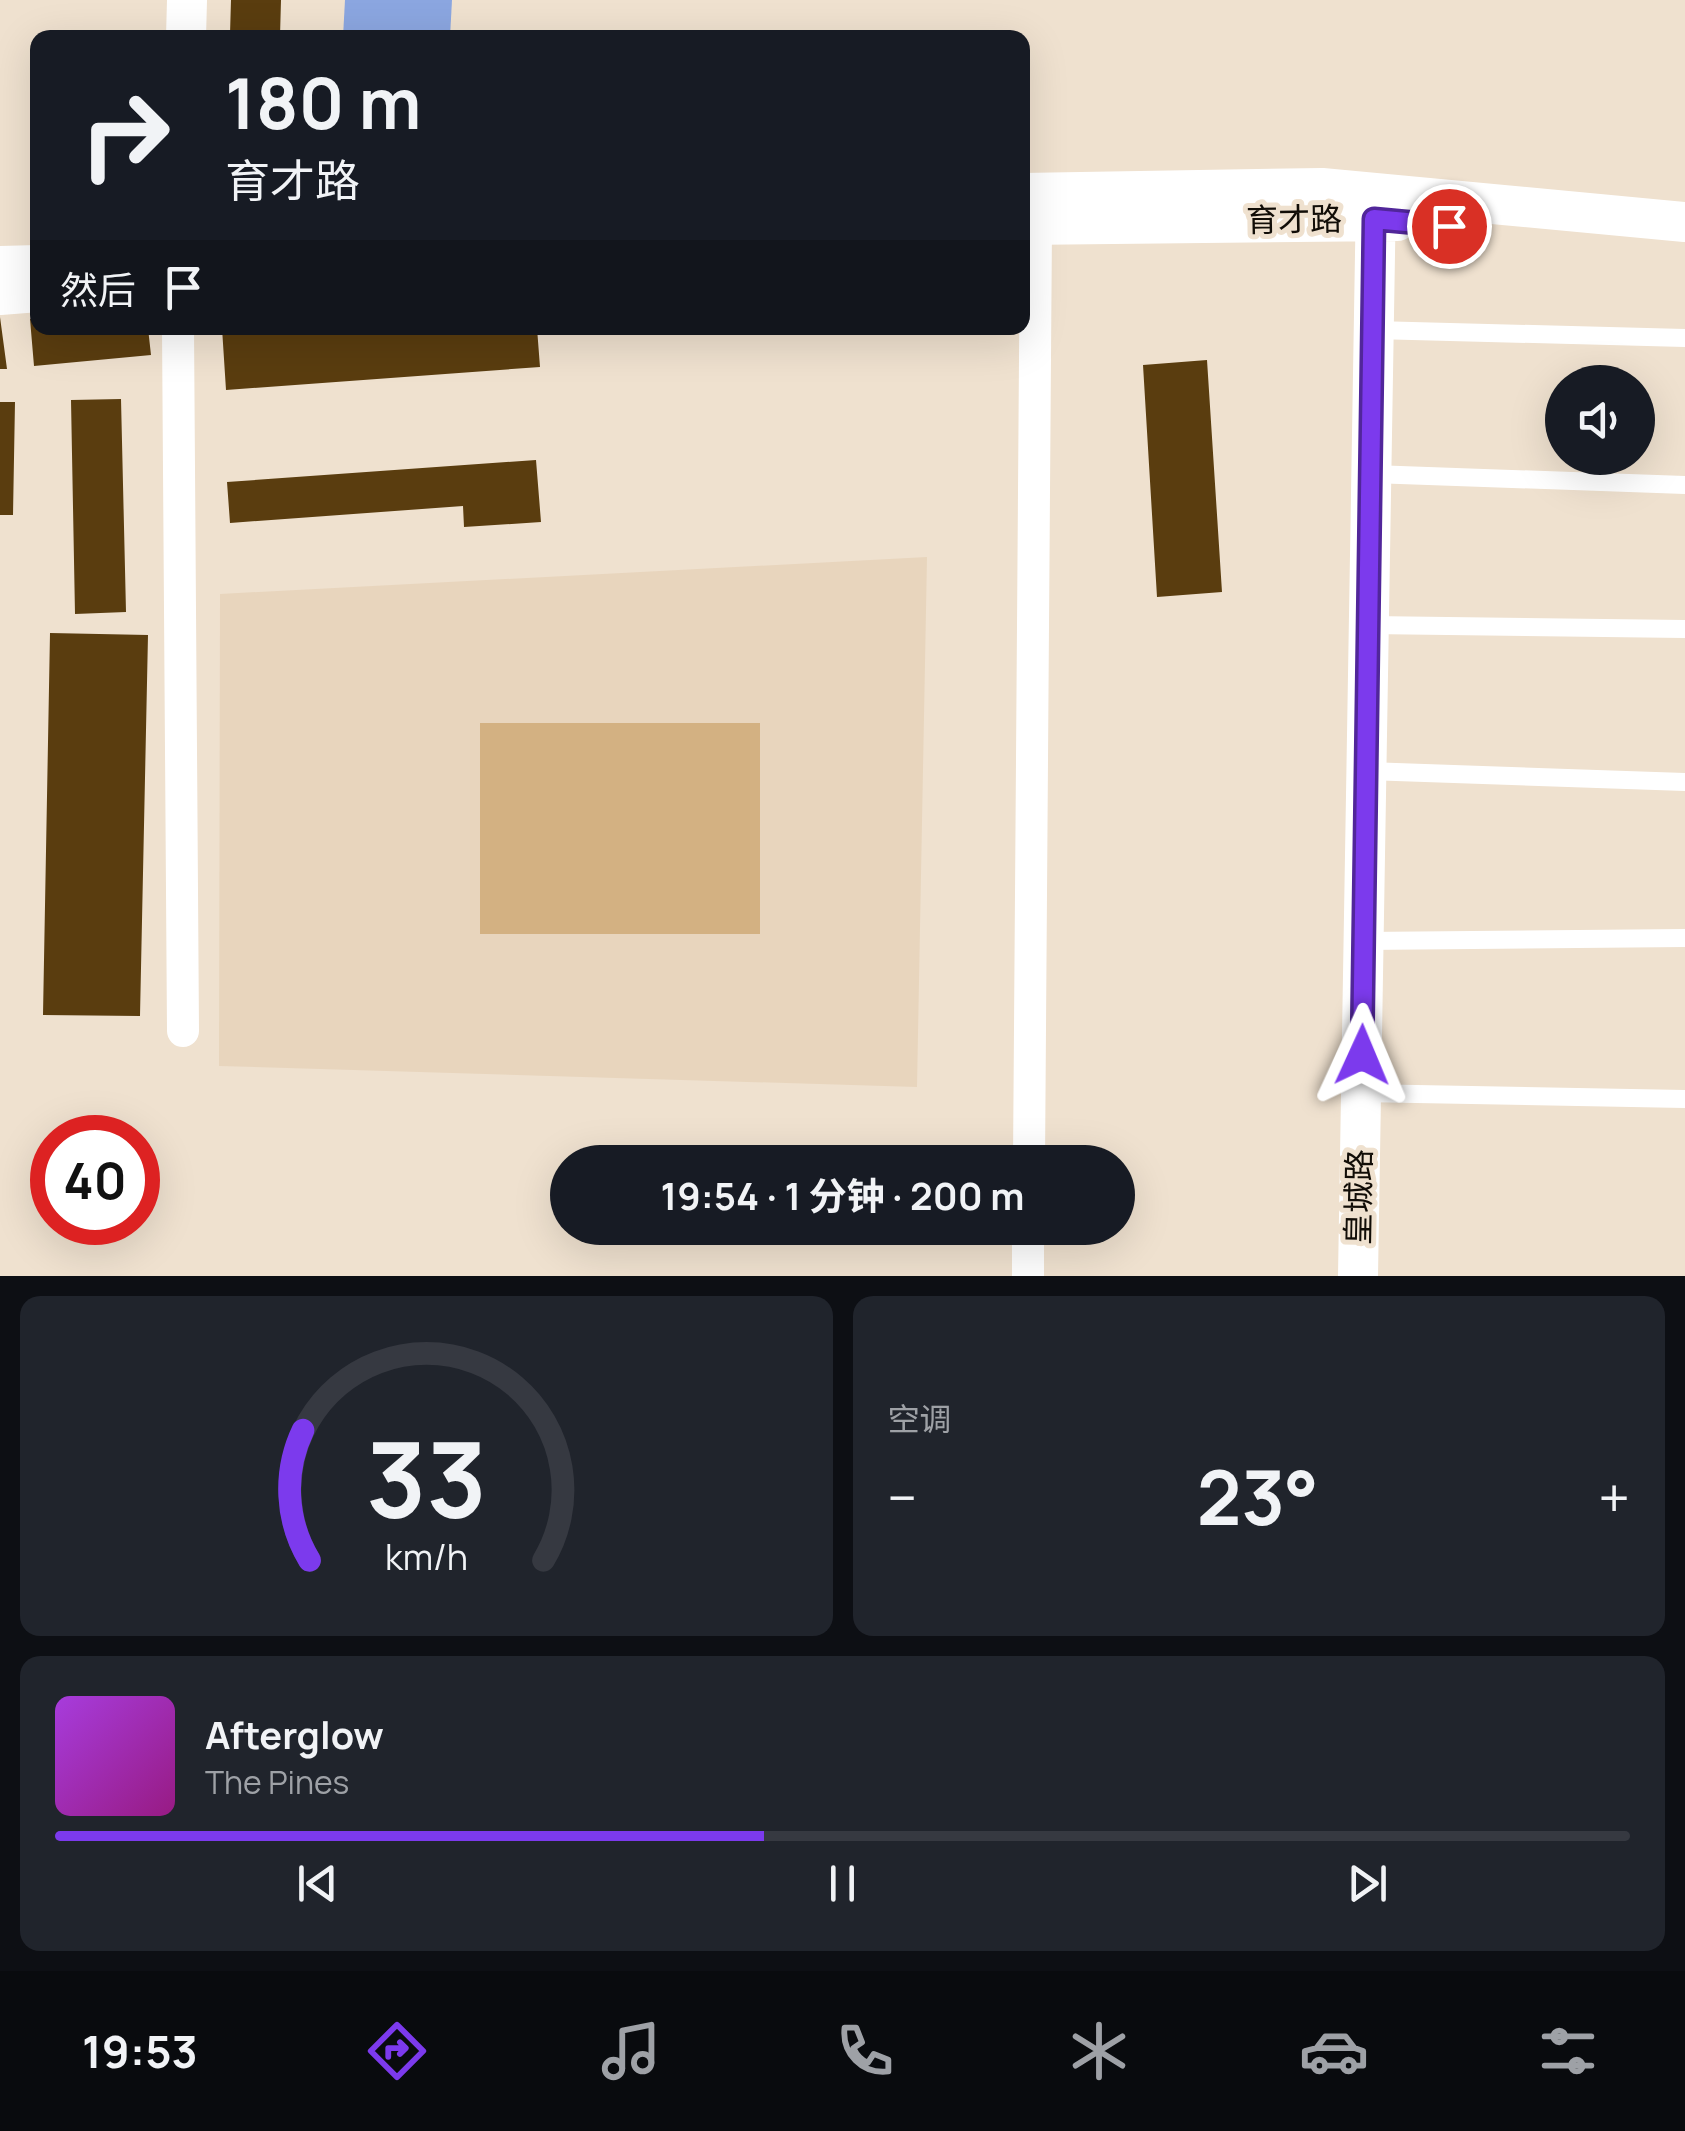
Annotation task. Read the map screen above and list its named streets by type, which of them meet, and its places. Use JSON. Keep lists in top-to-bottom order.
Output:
{
  "streets": {
    "street": ["育才路", "皇城路"]
  },
  "crossings": [
    ["育才路", "皇城路"]
  ],
  "page": {
    "turn": ["180 m", "育才路"],
    "then": "然后",
    "limit": "40",
    "trip": "19:54 · 1 分钟 · 200 m",
    "tile": "空调",
    "heat": ["−", "23°", "+"],
    "song": ["Afterglow", "The Pines"],
    "tabs": "19:53",
    "gauge": ["33", "km/h"]
  }
}
